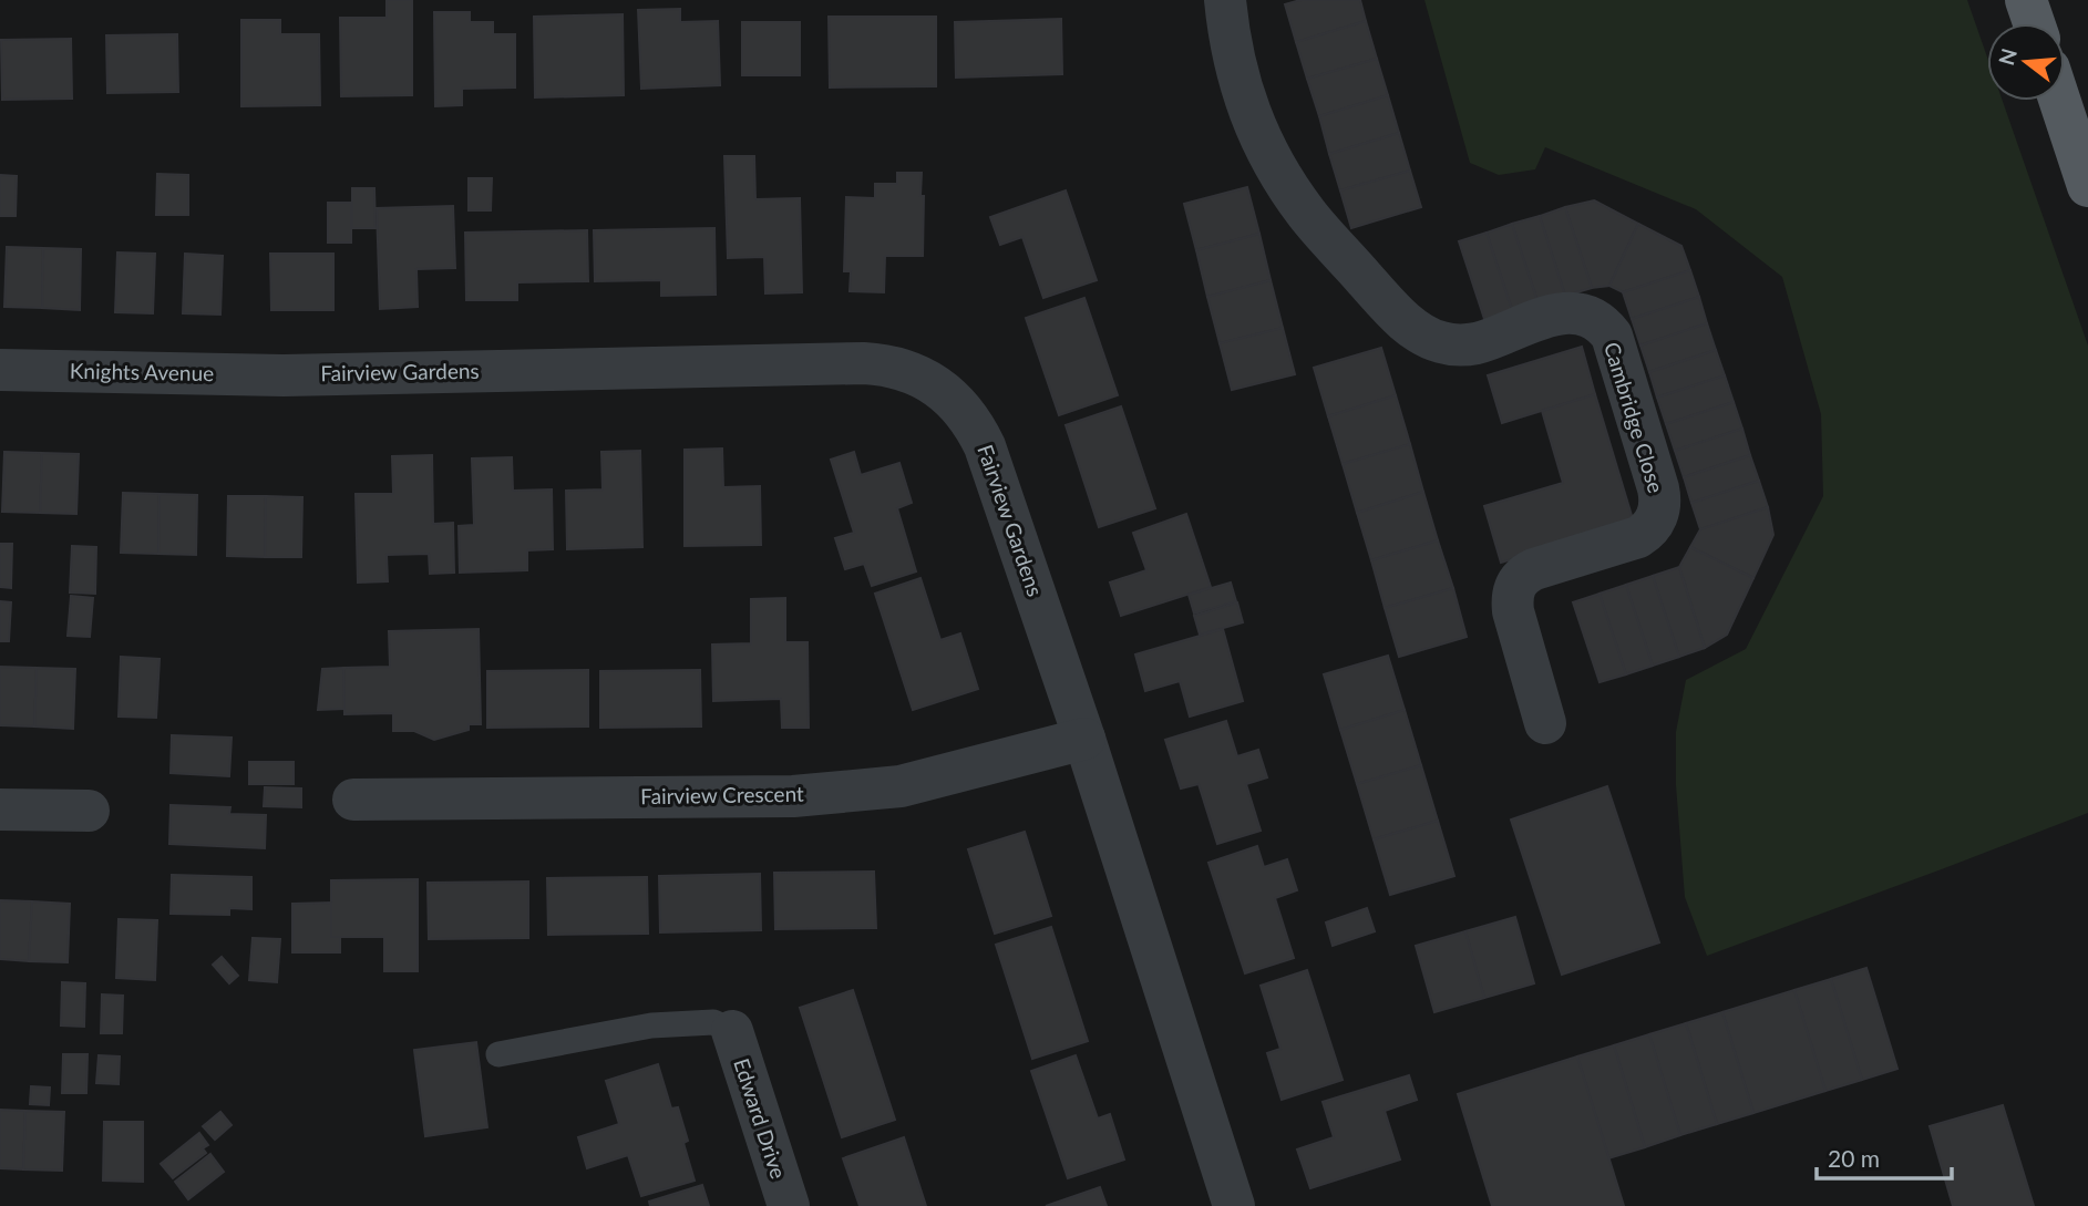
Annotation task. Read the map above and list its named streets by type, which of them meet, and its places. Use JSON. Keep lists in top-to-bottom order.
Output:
{
  "streets": {
    "street": [
      "Knights Avenue",
      "Fairview Gardens",
      "Cambridge Close",
      "Fairview Crescent",
      "Edward Drive"
    ]
  },
  "crossings": [
    ["Knights Avenue", "Fairview Gardens"],
    ["Fairview Gardens", "Fairview Crescent"]
  ],
  "scale_bar": "20 m",
  "north": "left"
}
